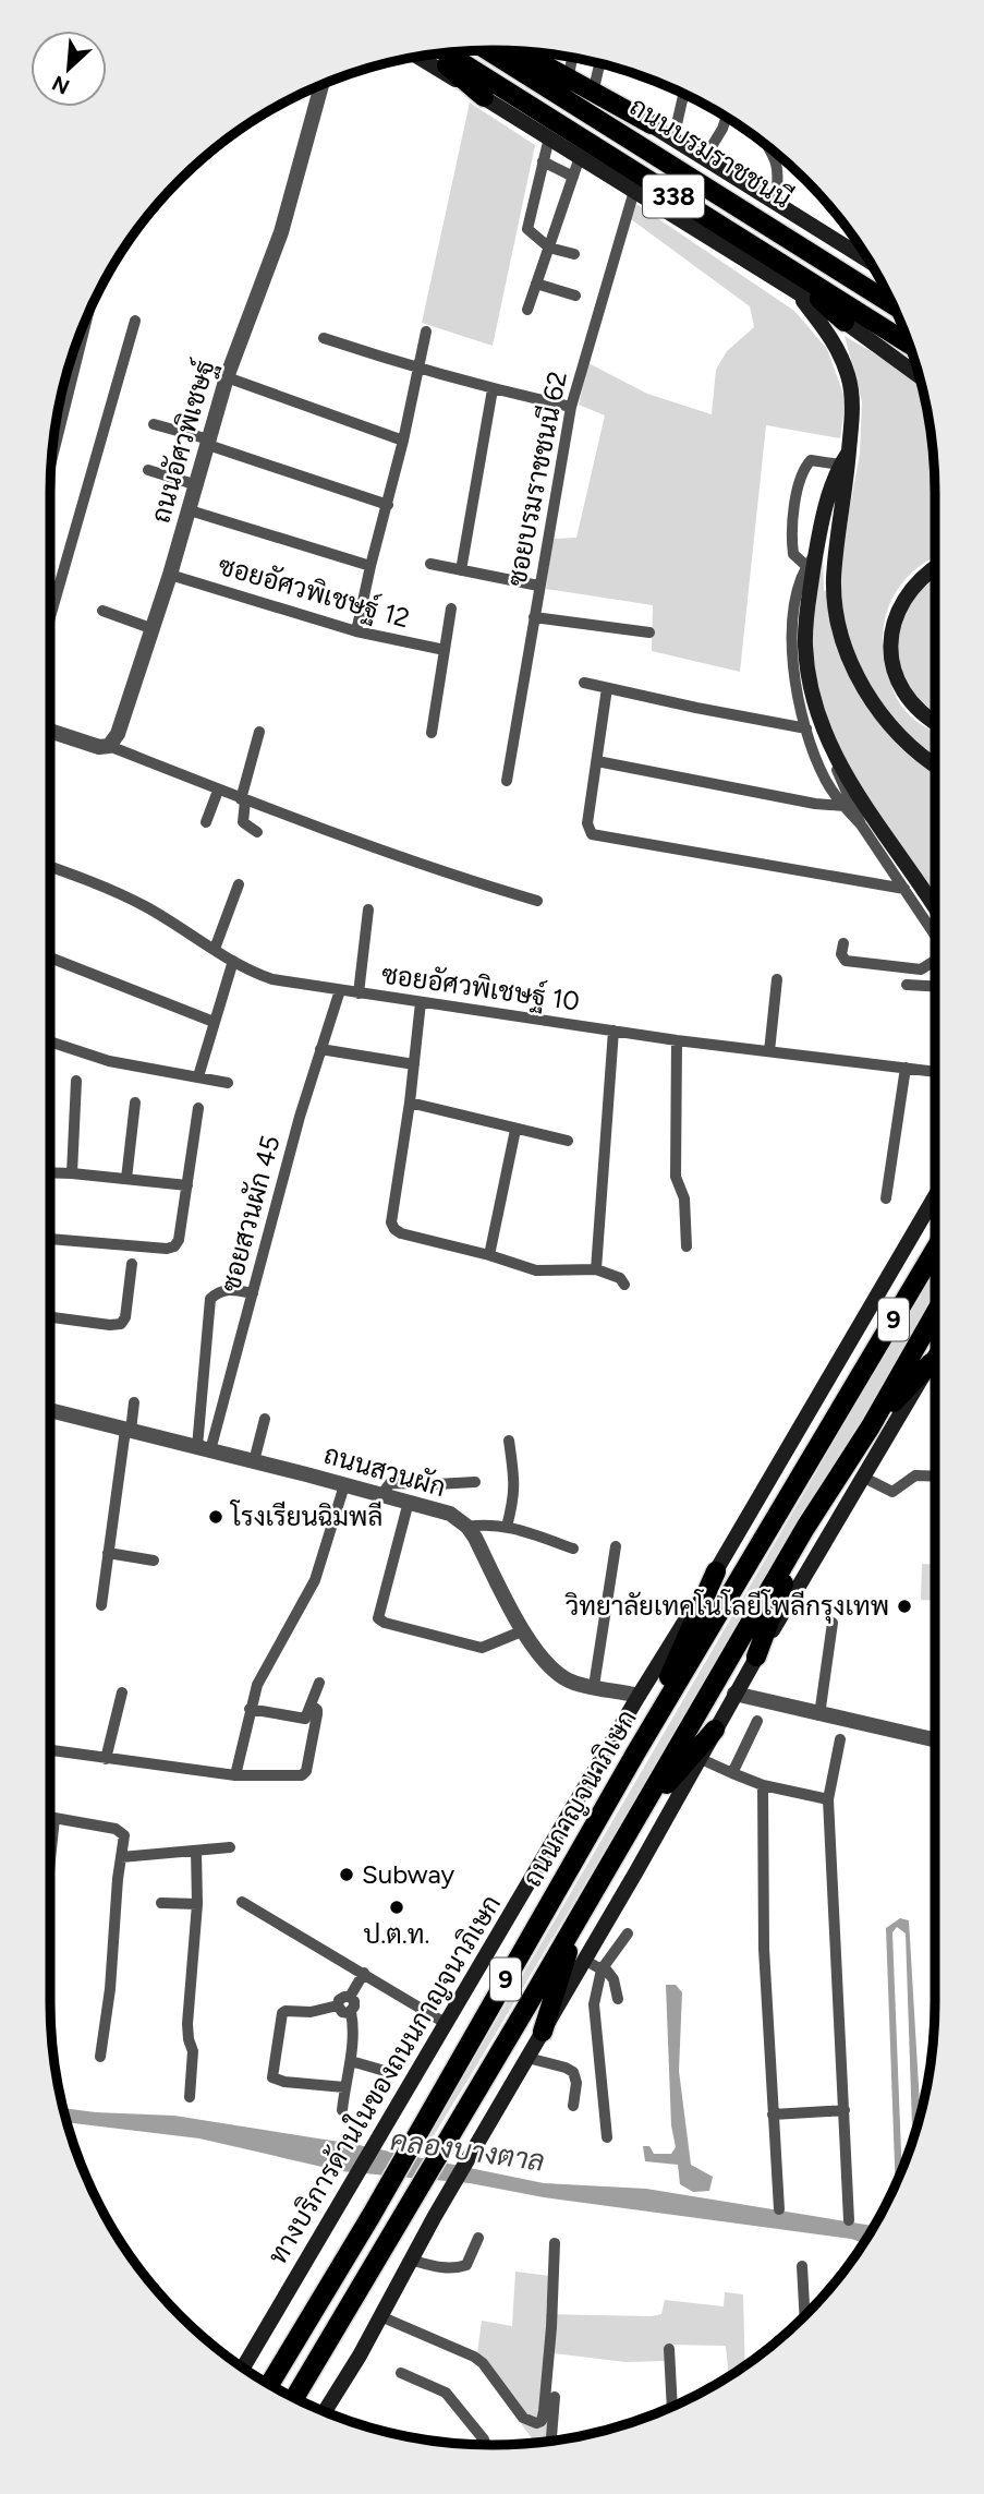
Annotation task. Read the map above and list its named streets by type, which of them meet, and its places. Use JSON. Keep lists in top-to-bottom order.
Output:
{
  "streets": {
    "main road": [
      "ถนนบรมราชชนนี",
      "338",
      "9",
      "ถนนกาญจนาภิเษก",
      "ทางบริการด้านในของถนนกาญจนาภิเษก"
    ],
    "street": [
      "ถนนอัศวพิเชษฐ์",
      "ซอยบรมราชชนนี 62",
      "ซอยอัศวพิเชษฐ์ 12",
      "ซอยอัศวพิเชษฐ์ 10",
      "ซอยสวนผัก 45",
      "ถนนสวนผัก"
    ]
  },
  "crossings": [
    ["338", "ซอยบรมราชชนนี 62"],
    ["ถนนอัศวพิเชษฐ์", "ซอยอัศวพิเชษฐ์ 12"],
    ["ซอยอัศวพิเชษฐ์ 10", "ซอยสวนผัก 45"],
    ["ซอยสวนผัก 45", "ถนนสวนผัก"],
    ["ถนนสวนผัก", "ทางบริการด้านในของถนนกาญจนาภิเษก"]
  ],
  "water": ["คลองบางตาล"],
  "places": [
    "โรงเรียนฉิมพลี",
    "วิทยาลัยเทคโนโลยีโพลีกรุงเทพ",
    "Subway",
    "ป.ต.ท."
  ],
  "north": "bottom left"
}
